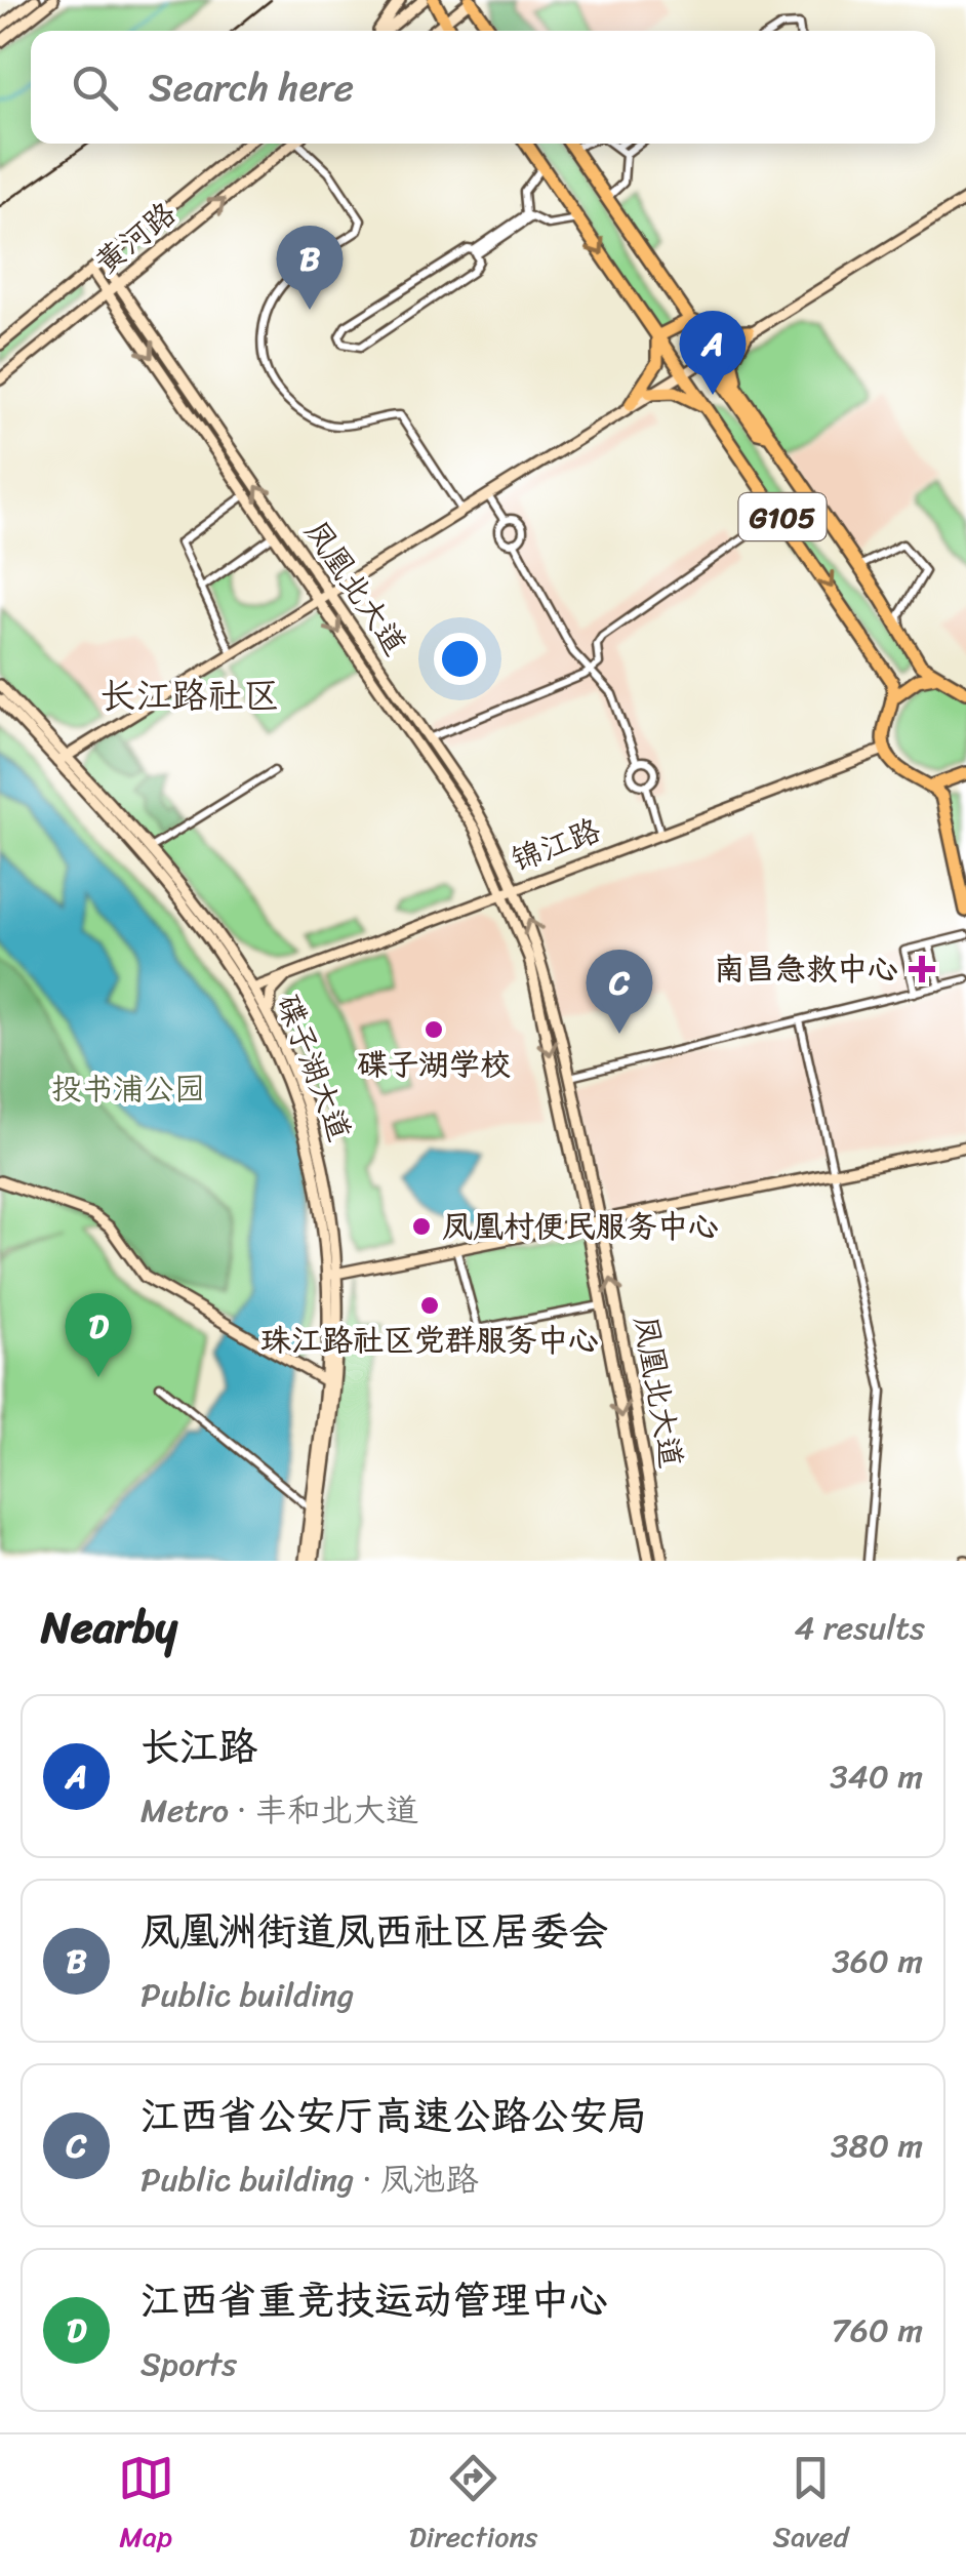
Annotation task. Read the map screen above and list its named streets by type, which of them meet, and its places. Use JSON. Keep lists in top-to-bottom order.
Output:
{
  "streets": {
    "highway": ["G105"],
    "main road": [
      "黄河路",
      "凤凰北大道",
      "锦江路",
      "碟子湖大道"
    ]
  },
  "crossings": [
    ["黄河路", "凤凰北大道"],
    ["凤凰北大道", "锦江路"],
    ["锦江路", "碟子湖大道"]
  ],
  "districts": ["长江路社区"],
  "parks": ["投书浦公园"],
  "places": {
    "health": ["南昌急救中心"],
    "other": ["碟子湖学校", "凤凰村便民服务中心", "珠江路社区党群服务中心"]
  },
  "page": {
    "search": "Search here",
    "pins": [
      "B",
      "A",
      "C",
      "D"
    ],
    "heading": ["Nearby", "4 results"],
    "list": [
      {
        "mark": "A",
        "name": "长江路",
        "note": "Metro · 丰和北大道",
        "value": "340 m"
      },
      {
        "mark": "B",
        "name": "凤凰洲街道凤西社区居委会",
        "note": "Public building",
        "value": "360 m"
      },
      {
        "mark": "C",
        "name": "江西省公安厅高速公路公安局",
        "note": "Public building · 凤池路",
        "value": "380 m"
      },
      {
        "mark": "D",
        "name": "江西省重竞技运动管理中心",
        "note": "Sports",
        "value": "760 m"
      }
    ],
    "nav": ["Map", "Directions", "Saved"]
  }
}
